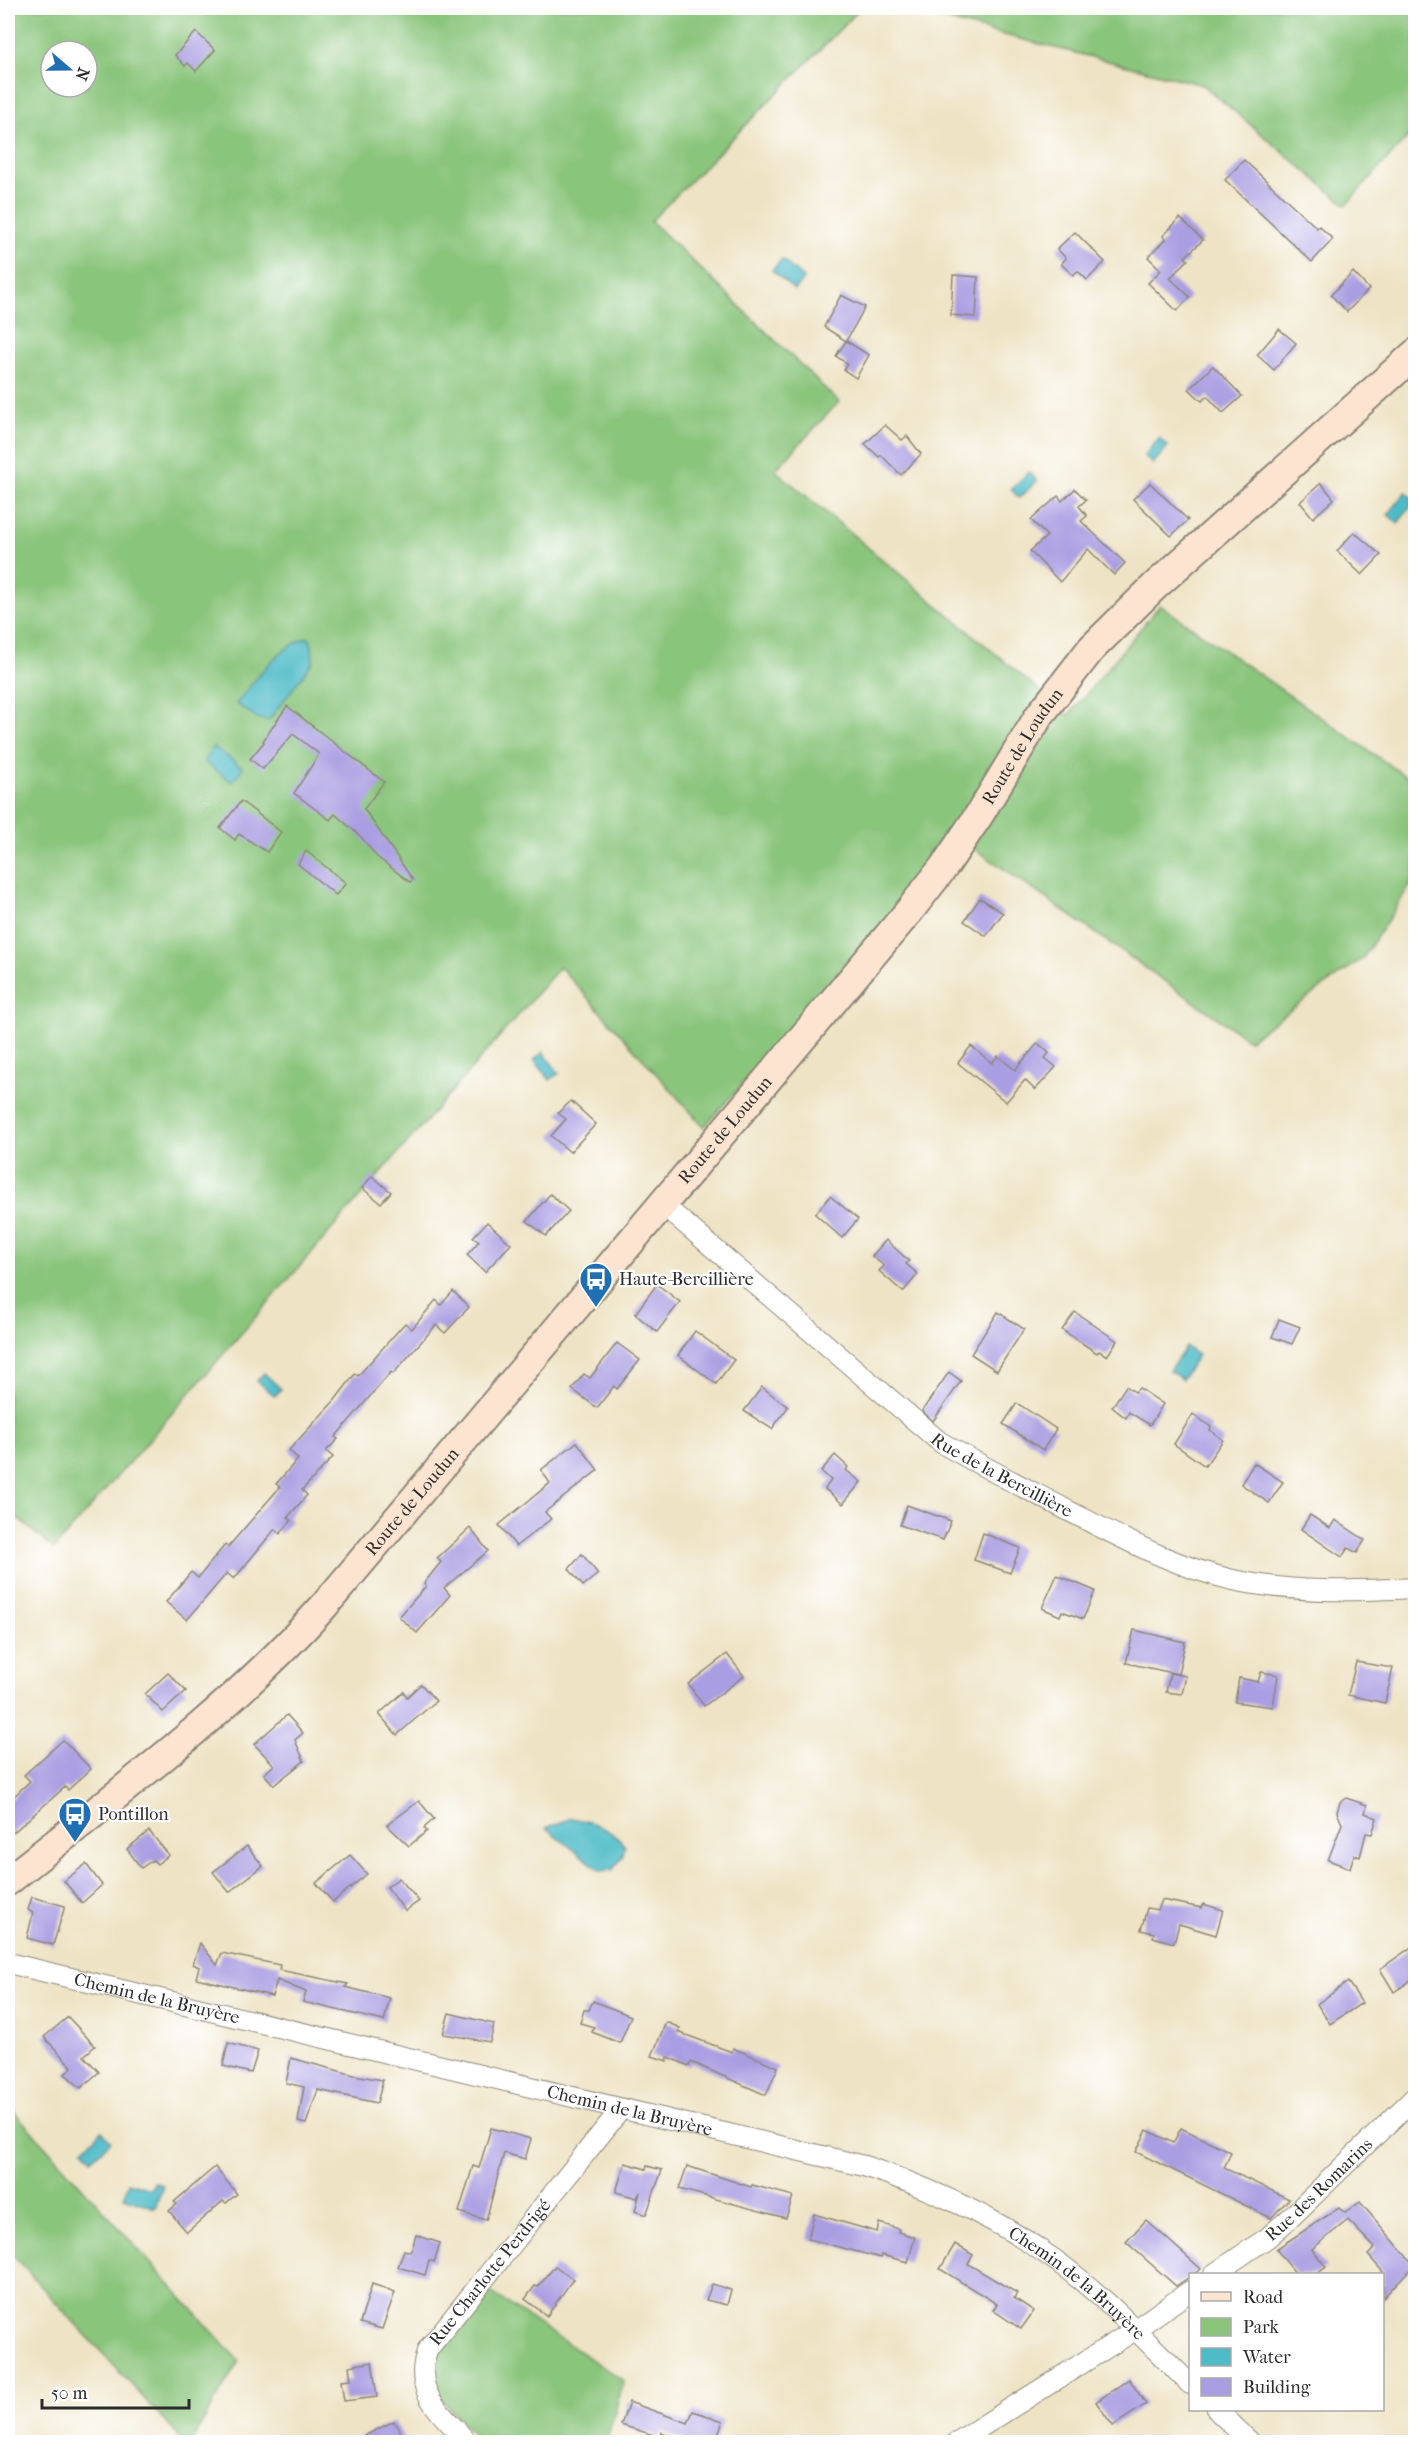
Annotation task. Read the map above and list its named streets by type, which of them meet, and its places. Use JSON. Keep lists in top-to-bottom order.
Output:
{
  "streets": {
    "main road": ["Route de Loudun"],
    "street": [
      "Rue de la Bercillière",
      "Chemin de la Bruyère",
      "Rue des Romarins",
      "Rue Charlotte Perdrigé"
    ]
  },
  "crossings": [
    ["Route de Loudun", "Rue de la Bercillière"],
    ["Chemin de la Bruyère", "Rue Charlotte Perdrigé"]
  ],
  "places": {
    "bus stop": ["Haute-Bercillière", "Pontillon"]
  },
  "legend": [
    "Road",
    "Park",
    "Water",
    "Building"
  ],
  "scale_bar": "50 m",
  "north": "right"
}
